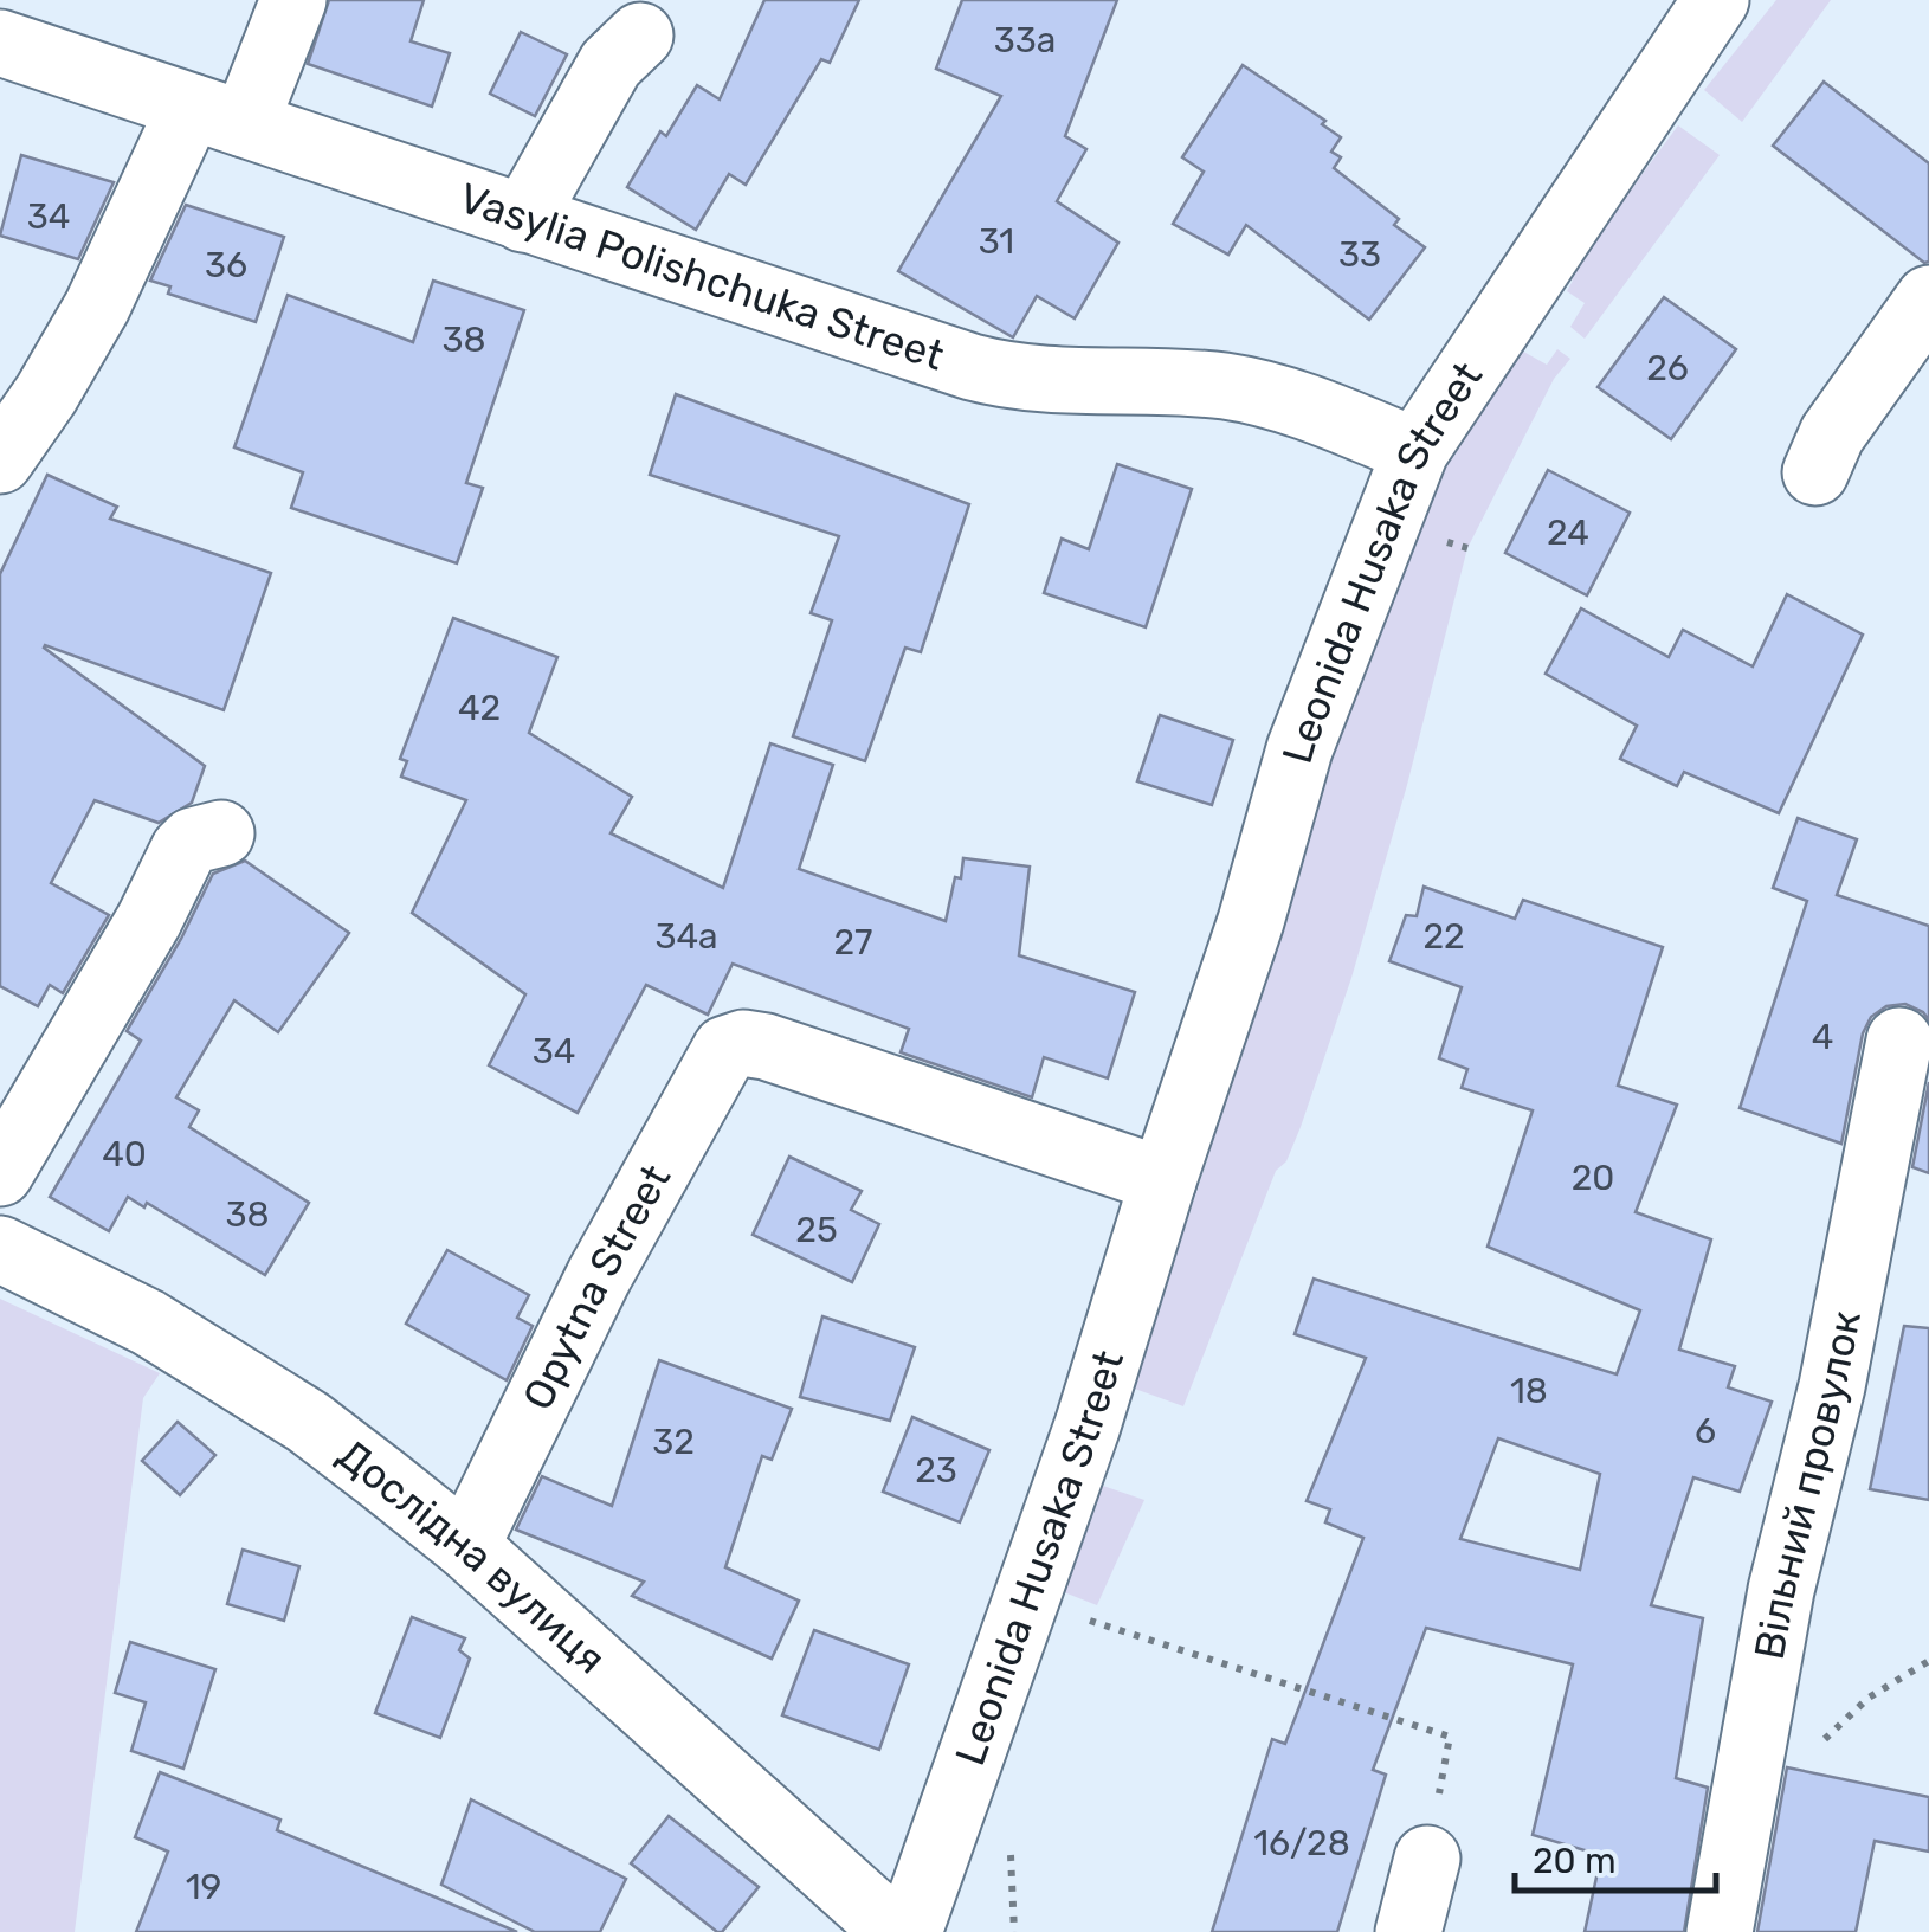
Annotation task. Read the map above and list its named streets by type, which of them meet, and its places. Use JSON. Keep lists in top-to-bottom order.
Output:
{
  "streets": {
    "street": [
      "Vasylia Polishchuka Street",
      "Leonida Husaka Street",
      "Opytna Street",
      "Вільний провулок",
      "Дослідна вулиця"
    ]
  },
  "crossings": [
    ["Vasylia Polishchuka Street", "Leonida Husaka Street"],
    ["Leonida Husaka Street", "Opytna Street"],
    ["Opytna Street", "Дослідна вулиця"]
  ],
  "house_numbers": [
    "33а",
    "34",
    "31",
    "33",
    "36",
    "38",
    "26",
    "24",
    "42",
    "34а",
    "22",
    "27",
    "4",
    "34",
    "40",
    "20",
    "38",
    "25",
    "18",
    "6",
    "32",
    "23",
    "16/28",
    "19"
  ],
  "scale_bar": "20 m"
}
